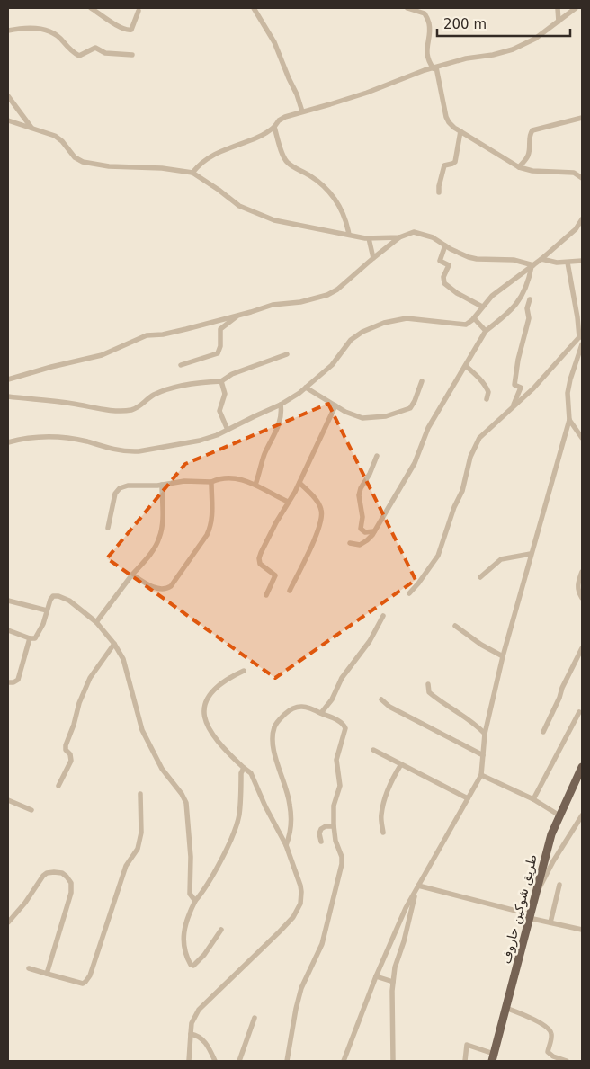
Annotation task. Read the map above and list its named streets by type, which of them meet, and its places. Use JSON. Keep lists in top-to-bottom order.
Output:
{
  "streets": {
    "main road": ["طريق شوكين حاروف"]
  },
  "scale_bar": "200 m"
}
